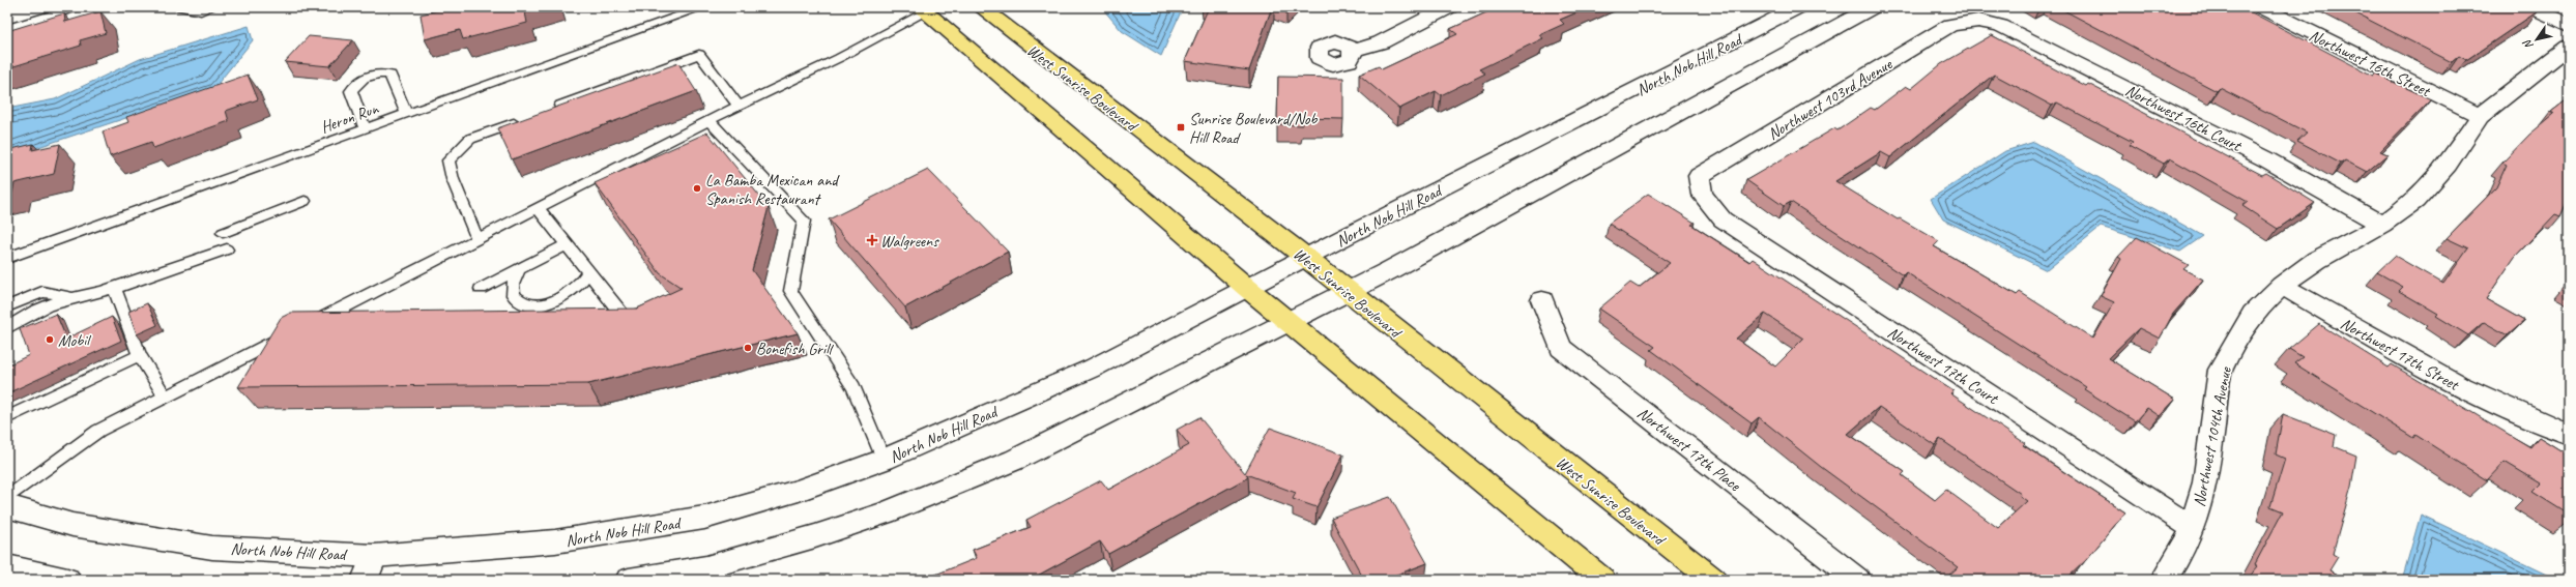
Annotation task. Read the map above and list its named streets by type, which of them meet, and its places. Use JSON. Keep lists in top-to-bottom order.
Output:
{
  "streets": {
    "highway": ["West Sunrise Boulevard"],
    "street": [
      "Northwest 16th Street",
      "North Nob Hill Road",
      "Northwest 103rd Avenue",
      "Northwest 16th Court",
      "Northwest 17th Street",
      "Northwest 17th Court",
      "Northwest 104th Avenue",
      "Northwest 17th Place"
    ],
    "lane": ["Heron Run"]
  },
  "crossings": [
    ["Northwest 16th Street", "Northwest 104th Avenue"],
    ["North Nob Hill Road", "West Sunrise Boulevard"],
    ["Northwest 103rd Avenue", "Northwest 16th Court"],
    ["Northwest 103rd Avenue", "Northwest 17th Court"],
    ["Northwest 16th Court", "Northwest 104th Avenue"],
    ["Northwest 17th Street", "Northwest 104th Avenue"],
    ["Northwest 17th Court", "Northwest 104th Avenue"]
  ],
  "places": {
    "transit": ["Sunrise Boulevard/Nob Hill Road"],
    "other": ["La Bamba Mexican and Spanish Restaurant", "Mobil", "Bonefish Grill"],
    "health": ["Walgreens"]
  },
  "north": "bottom left"
}
